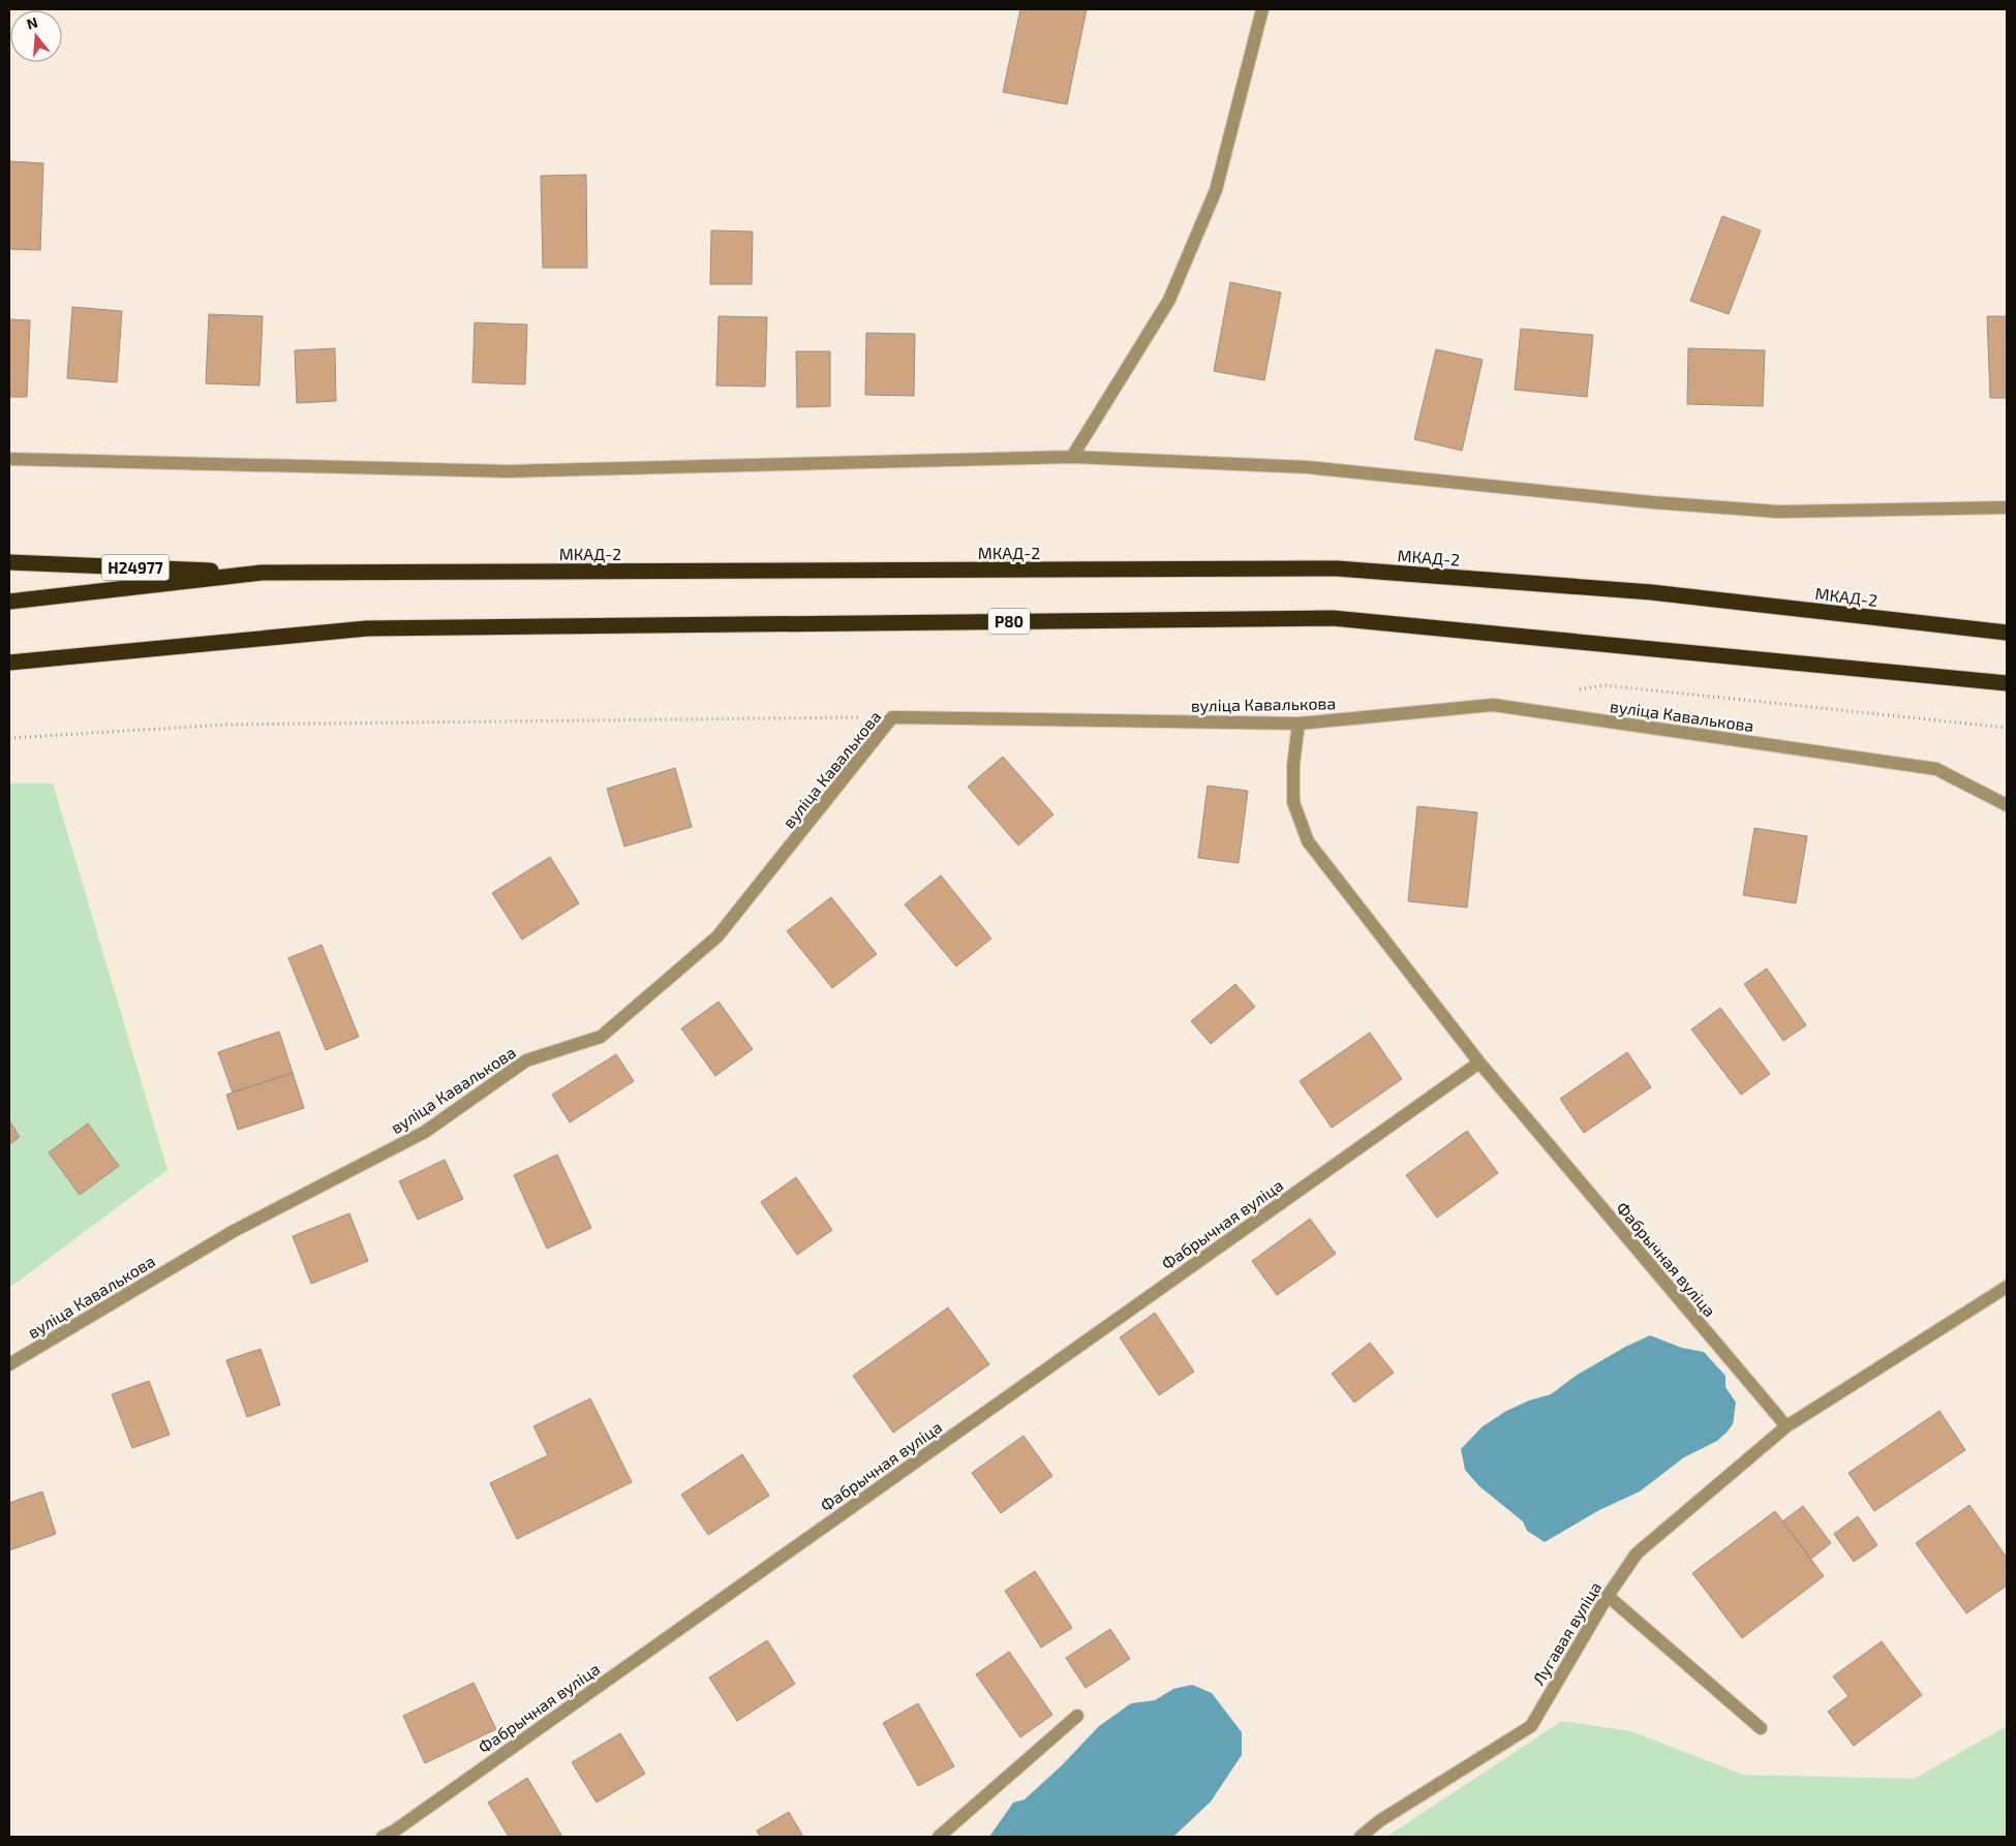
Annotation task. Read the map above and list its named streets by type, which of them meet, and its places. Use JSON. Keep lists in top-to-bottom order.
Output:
{
  "streets": {
    "highway": ["МКАД-2", "Н24977", "Р80"],
    "street": ["вуліца Кавалькова", "Фабрычная вуліца", "Лугавая вуліца"]
  },
  "crossings": [
    ["МКАД-2", "Н24977"],
    ["Фабрычная вуліца", "Лугавая вуліца"]
  ],
  "north": "top"
}
